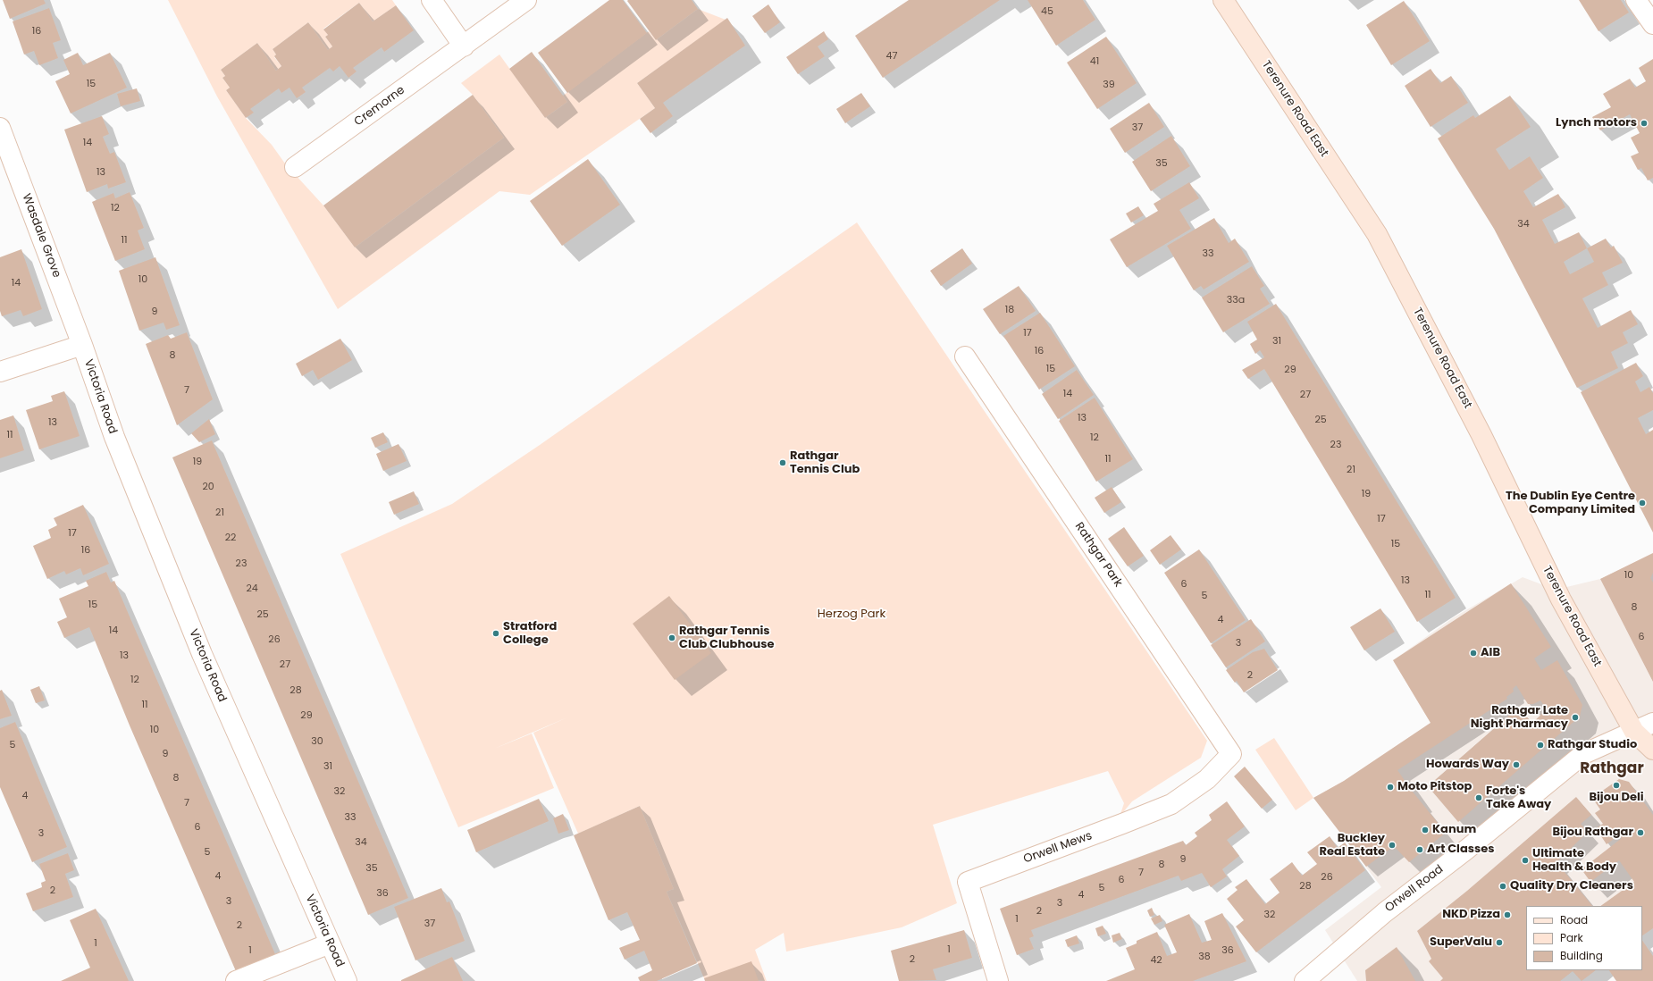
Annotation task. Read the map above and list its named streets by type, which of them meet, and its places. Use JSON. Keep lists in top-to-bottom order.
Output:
{
  "streets": {
    "main road": ["Terenure Road East"],
    "street": [
      "Cremorne",
      "Wasdale Grove",
      "Victoria Road",
      "Rathgar Park",
      "Orwell Mews",
      "Orwell Road"
    ]
  },
  "crossings": [
    ["Terenure Road East", "Orwell Road"],
    ["Wasdale Grove", "Victoria Road"],
    ["Rathgar Park", "Orwell Mews"]
  ],
  "districts": ["Rathgar"],
  "parks": ["Herzog Park"],
  "places": [
    "Lynch motors",
    "Rathgar Tennis Club",
    "The Dublin Eye Centre Company Limited",
    "Stratford College",
    "Rathgar Tennis Club Clubhouse",
    "AIB",
    "Rathgar Late Night Pharmacy",
    "Rathgar Studio",
    "Howards Way",
    "Bijou Deli",
    "Moto Pitstop",
    "Forte's Take Away",
    "Kanum",
    "Bijou Rathgar",
    "Buckley Real Estate",
    "Art Classes",
    "Ultimate Health & Body",
    "Quality Dry Cleaners",
    "NKD Pizza",
    "SuperValu"
  ],
  "house_numbers": [
    "45",
    "16",
    "47",
    "41",
    "15",
    "39",
    "37",
    "14",
    "35",
    "13",
    "12",
    "34",
    "11",
    "33",
    "10",
    "14",
    "33a",
    "18",
    "9",
    "17",
    "31",
    "16",
    "8",
    "15",
    "29",
    "7",
    "14",
    "27",
    "13",
    "25",
    "13",
    "11",
    "12",
    "23",
    "11",
    "19",
    "21",
    "20",
    "19",
    "21",
    "17",
    "17",
    "22",
    "15",
    "16",
    "23",
    "10",
    "13",
    "6",
    "24",
    "11",
    "5",
    "15",
    "8",
    "25",
    "4",
    "14",
    "6",
    "26",
    "3",
    "13",
    "27",
    "2",
    "12",
    "28",
    "11",
    "29",
    "10",
    "30",
    "5",
    "9",
    "31",
    "8",
    "32",
    "4",
    "7",
    "33",
    "6",
    "3",
    "34",
    "5",
    "9",
    "8",
    "35",
    "7",
    "4",
    "26",
    "6",
    "28",
    "5",
    "2",
    "36",
    "4",
    "3",
    "3",
    "2",
    "32",
    "1",
    "37",
    "2",
    "1",
    "1",
    "1",
    "36",
    "38",
    "2",
    "42"
  ],
  "legend": ["Road", "Park", "Building"]
}
